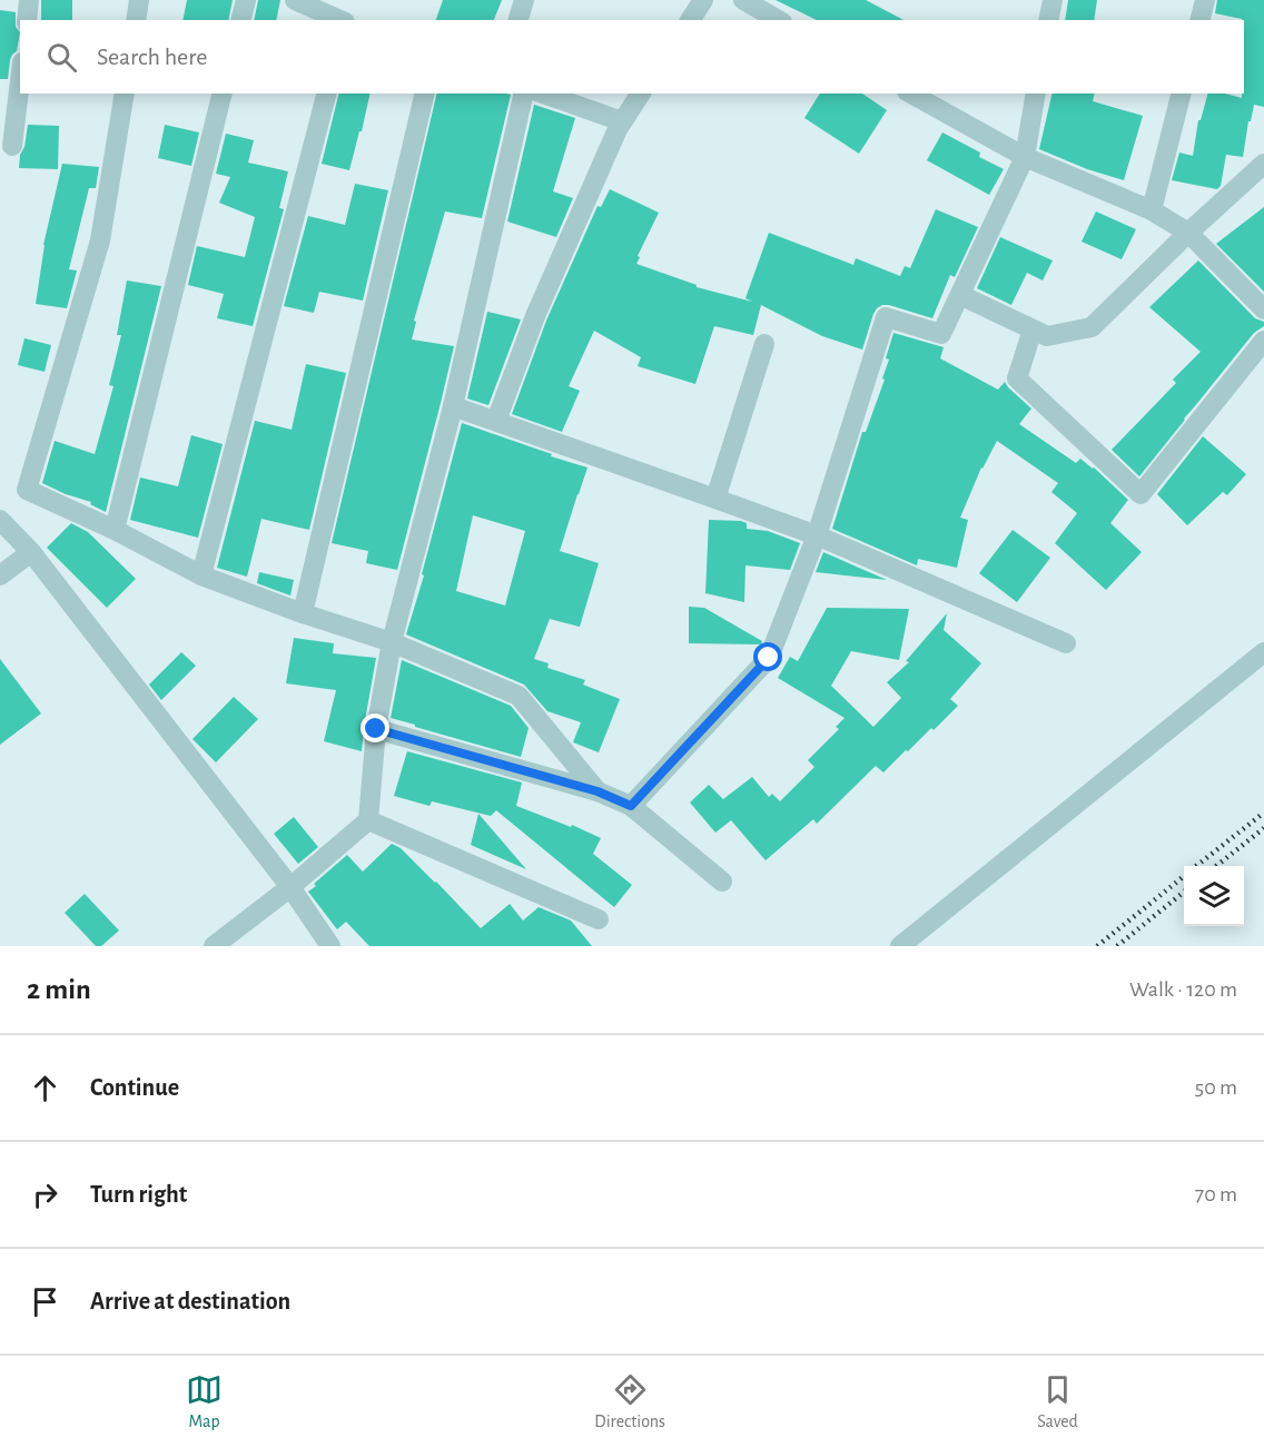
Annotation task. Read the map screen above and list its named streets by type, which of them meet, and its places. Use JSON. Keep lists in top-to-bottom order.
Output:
{
  "page": {
    "search": "Search here",
    "heading": ["2 min", "Walk · 120 m"],
    "list": [
      ["Continue", "50 m"],
      ["Turn right", "70 m"],
      "Arrive at destination"
    ],
    "nav": ["Map", "Directions", "Saved"]
  }
}
